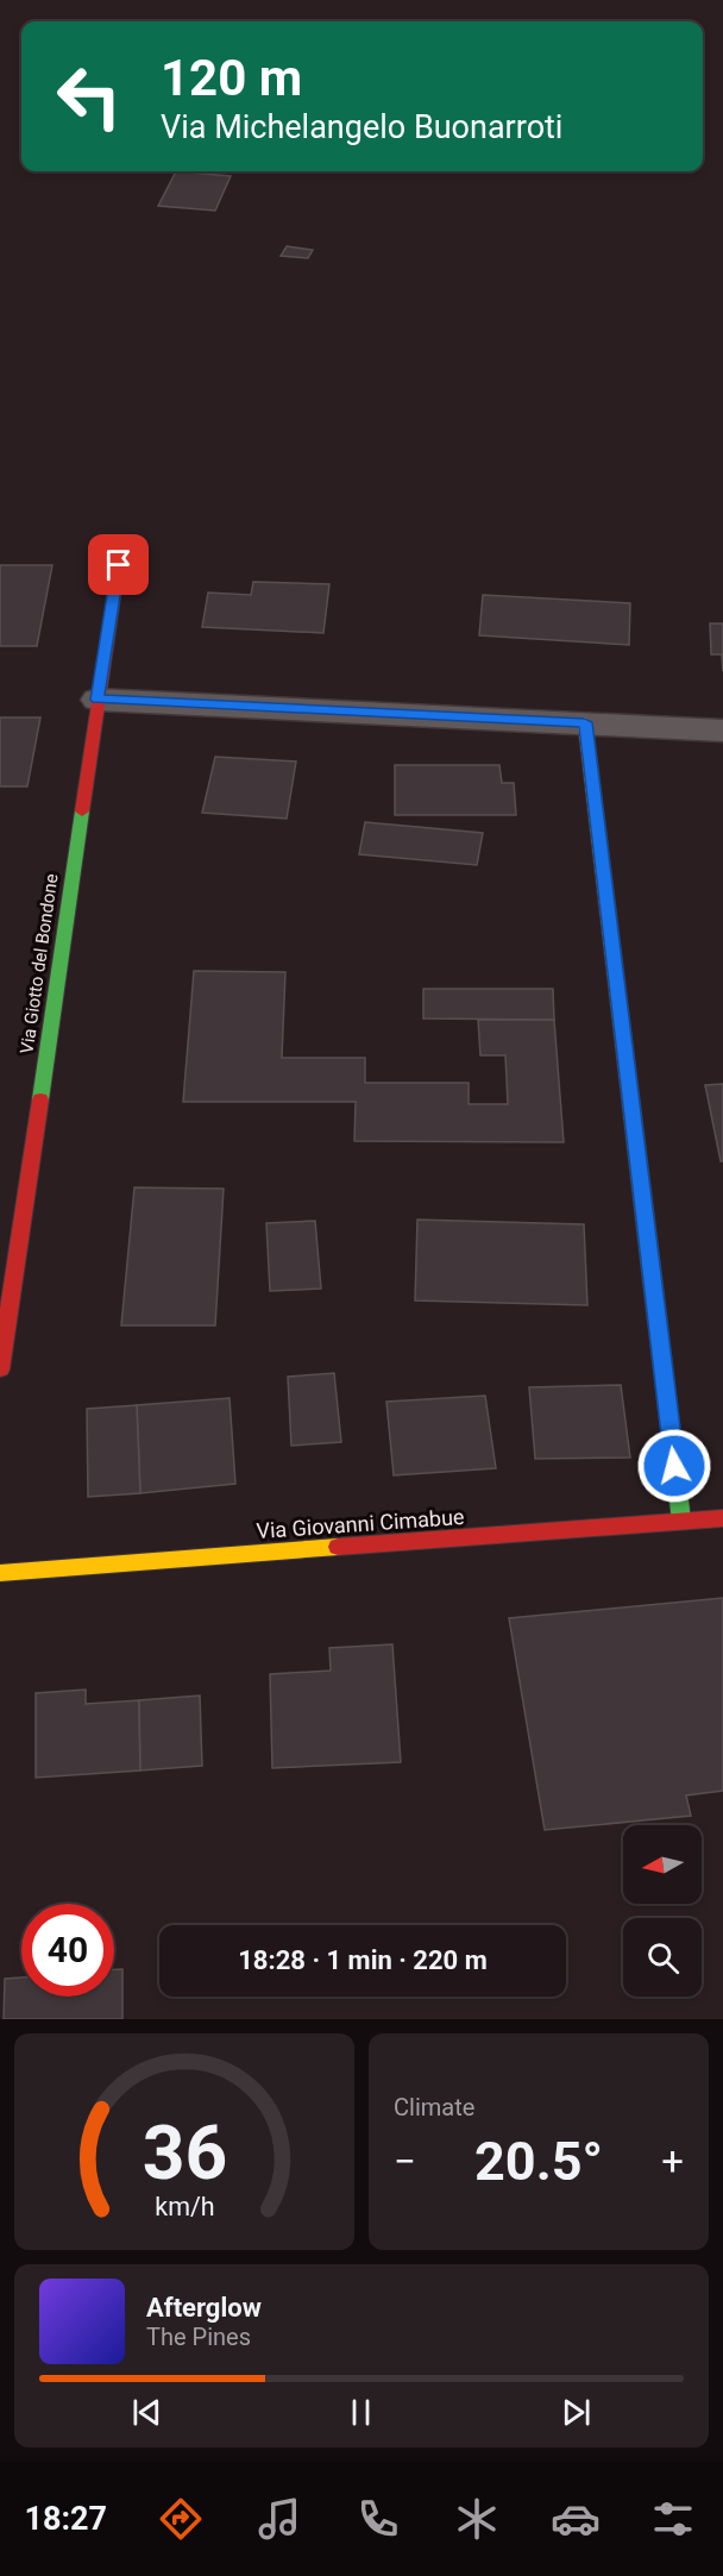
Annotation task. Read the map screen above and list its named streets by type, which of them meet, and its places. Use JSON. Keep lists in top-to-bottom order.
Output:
{
  "streets": {
    "street": ["Via Giotto del Bondone", "Via Giovanni Cimabue"]
  },
  "north": "left",
  "page": {
    "turn": ["120 m", "Via Michelangelo Buonarroti"],
    "limit": "40",
    "trip": "18:28 · 1 min · 220 m",
    "tile": "Climate",
    "heat": ["−", "20.5°", "+"],
    "song": ["Afterglow", "The Pines"],
    "tabs": "18:27",
    "gauge": ["36", "km/h"]
  }
}
